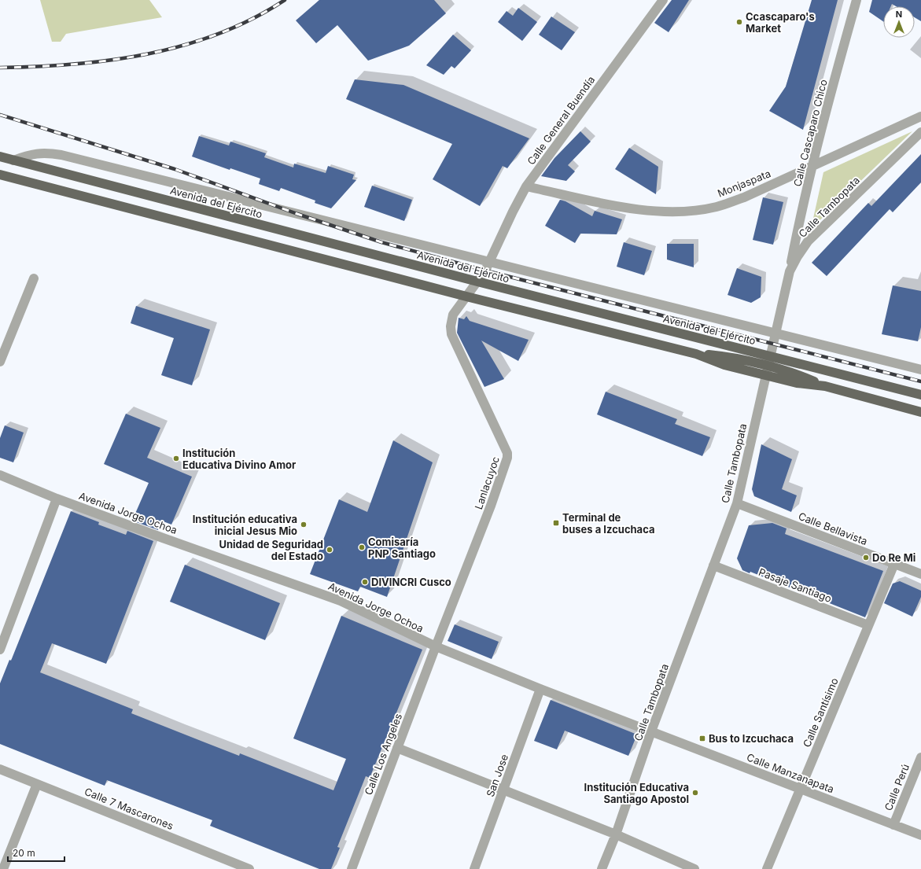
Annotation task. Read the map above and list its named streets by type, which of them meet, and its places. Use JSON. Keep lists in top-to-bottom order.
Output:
{
  "streets": {
    "main road": ["Avenida del Ejército"],
    "street": [
      "Calle General Buendía",
      "Calle Cascaparo Chico",
      "Monjaspata",
      "Calle Tambopata",
      "Lanlacuyoc",
      "Avenida Jorge Ochoa",
      "Calle Bellavista",
      "Pasaje Santiago",
      "Calle Santísimo",
      "Calle Los Angeles",
      "Calle Manzanapata",
      "San Jose",
      "Calle Perú",
      "Calle 7 Mascarones"
    ]
  },
  "crossings": [
    ["Calle General Buendía", "Monjaspata"],
    ["Calle General Buendía", "Avenida del Ejército"],
    ["Calle Cascaparo Chico", "Monjaspata"],
    ["Calle Cascaparo Chico", "Calle Tambopata"],
    ["Calle Tambopata", "Avenida Jorge Ochoa"],
    ["Calle Tambopata", "Calle Bellavista"],
    ["Calle Tambopata", "Pasaje Santiago"],
    ["Calle Tambopata", "Calle Manzanapata"],
    ["Lanlacuyoc", "Avenida Jorge Ochoa"],
    ["Lanlacuyoc", "Calle Los Angeles"],
    ["Avenida Jorge Ochoa", "Calle Los Angeles"],
    ["Avenida Jorge Ochoa", "Calle Manzanapata"],
    ["Avenida Jorge Ochoa", "San Jose"],
    ["Calle Bellavista", "Calle Santísimo"],
    ["Pasaje Santiago", "Calle Santísimo"],
    ["Calle Santísimo", "Calle Manzanapata"],
    ["Calle Manzanapata", "Calle Perú"]
  ],
  "places": {
    "other": [
      "Ccascaparo's Market",
      "Institución Educativa Divino Amor",
      "Institución educativa inicial Jesus Mio",
      "Comisaría PNP Santiago",
      "Unidad de Seguridad del Estado",
      "Do Re Mi",
      "DIVINCRI Cusco",
      "Institución Educativa Santiago Apostol"
    ],
    "transit": ["Terminal de buses a Izcuchaca", "Bus to Izcuchaca"]
  },
  "scale_bar": "20 m",
  "north": "top"
}
